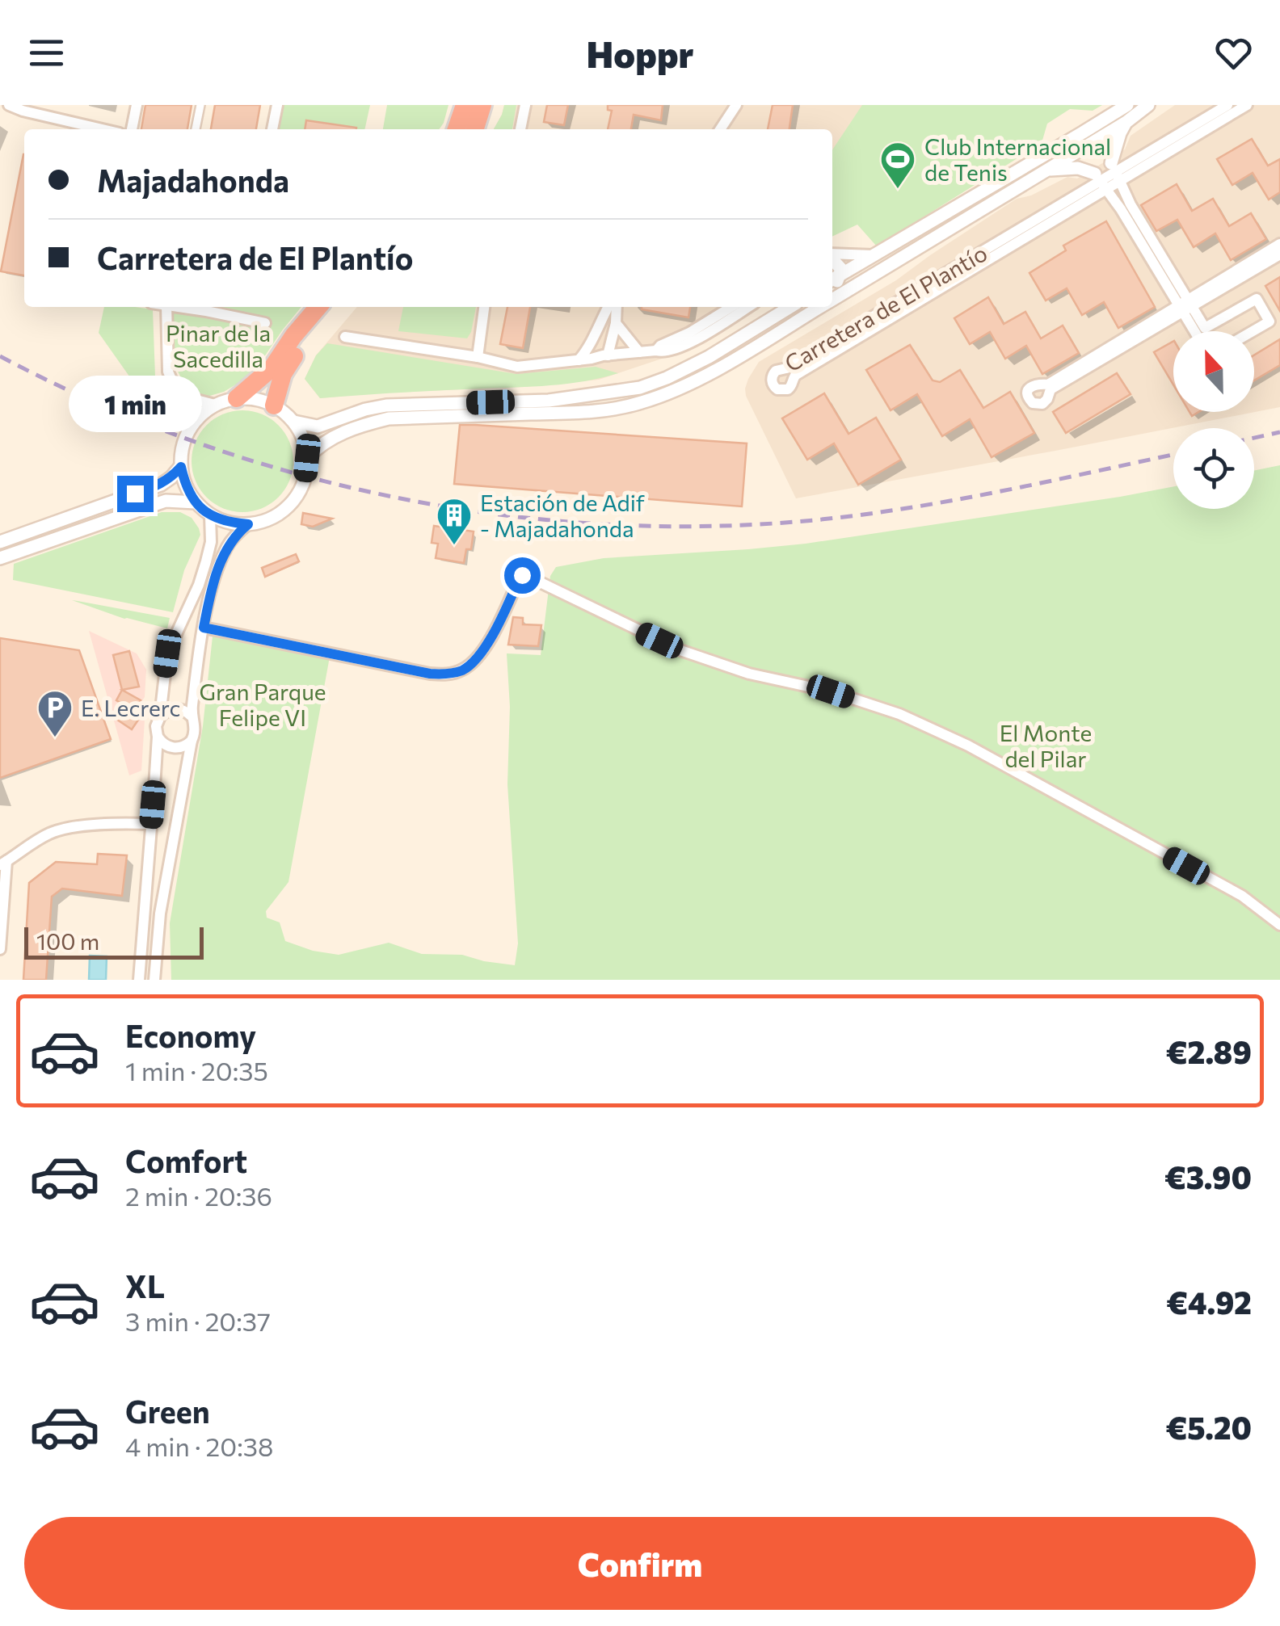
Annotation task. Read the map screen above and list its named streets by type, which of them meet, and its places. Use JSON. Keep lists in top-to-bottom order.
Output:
{
  "streets": {
    "street": ["Carretera de El Plantío"]
  },
  "parks": ["Pinar de la Sacedilla", "Gran Parque Felipe VI", "El Monte del Pilar"],
  "places": {
    "sports": ["Club Internacional de Tenis"],
    "building": ["Estación de Adif - Majadahonda"],
    "parking": ["E. Lecrerc"]
  },
  "scale_bar": "100 m",
  "north": "top",
  "page": {
    "header": "Hoppr",
    "banner": ["Majadahonda", "Carretera de El Plantío"],
    "bubble": "1 min",
    "scale": "100 m",
    "list": [
      {
        "name": "Economy",
        "note": "1 min · 20:35",
        "value": "€2.89"
      },
      {
        "name": "Comfort",
        "note": "2 min · 20:36",
        "value": "€3.90"
      },
      {
        "name": "XL",
        "note": "3 min · 20:37",
        "value": "€4.92"
      },
      {
        "name": "Green",
        "note": "4 min · 20:38",
        "value": "€5.20"
      }
    ],
    "buttons": "Confirm"
  }
}
